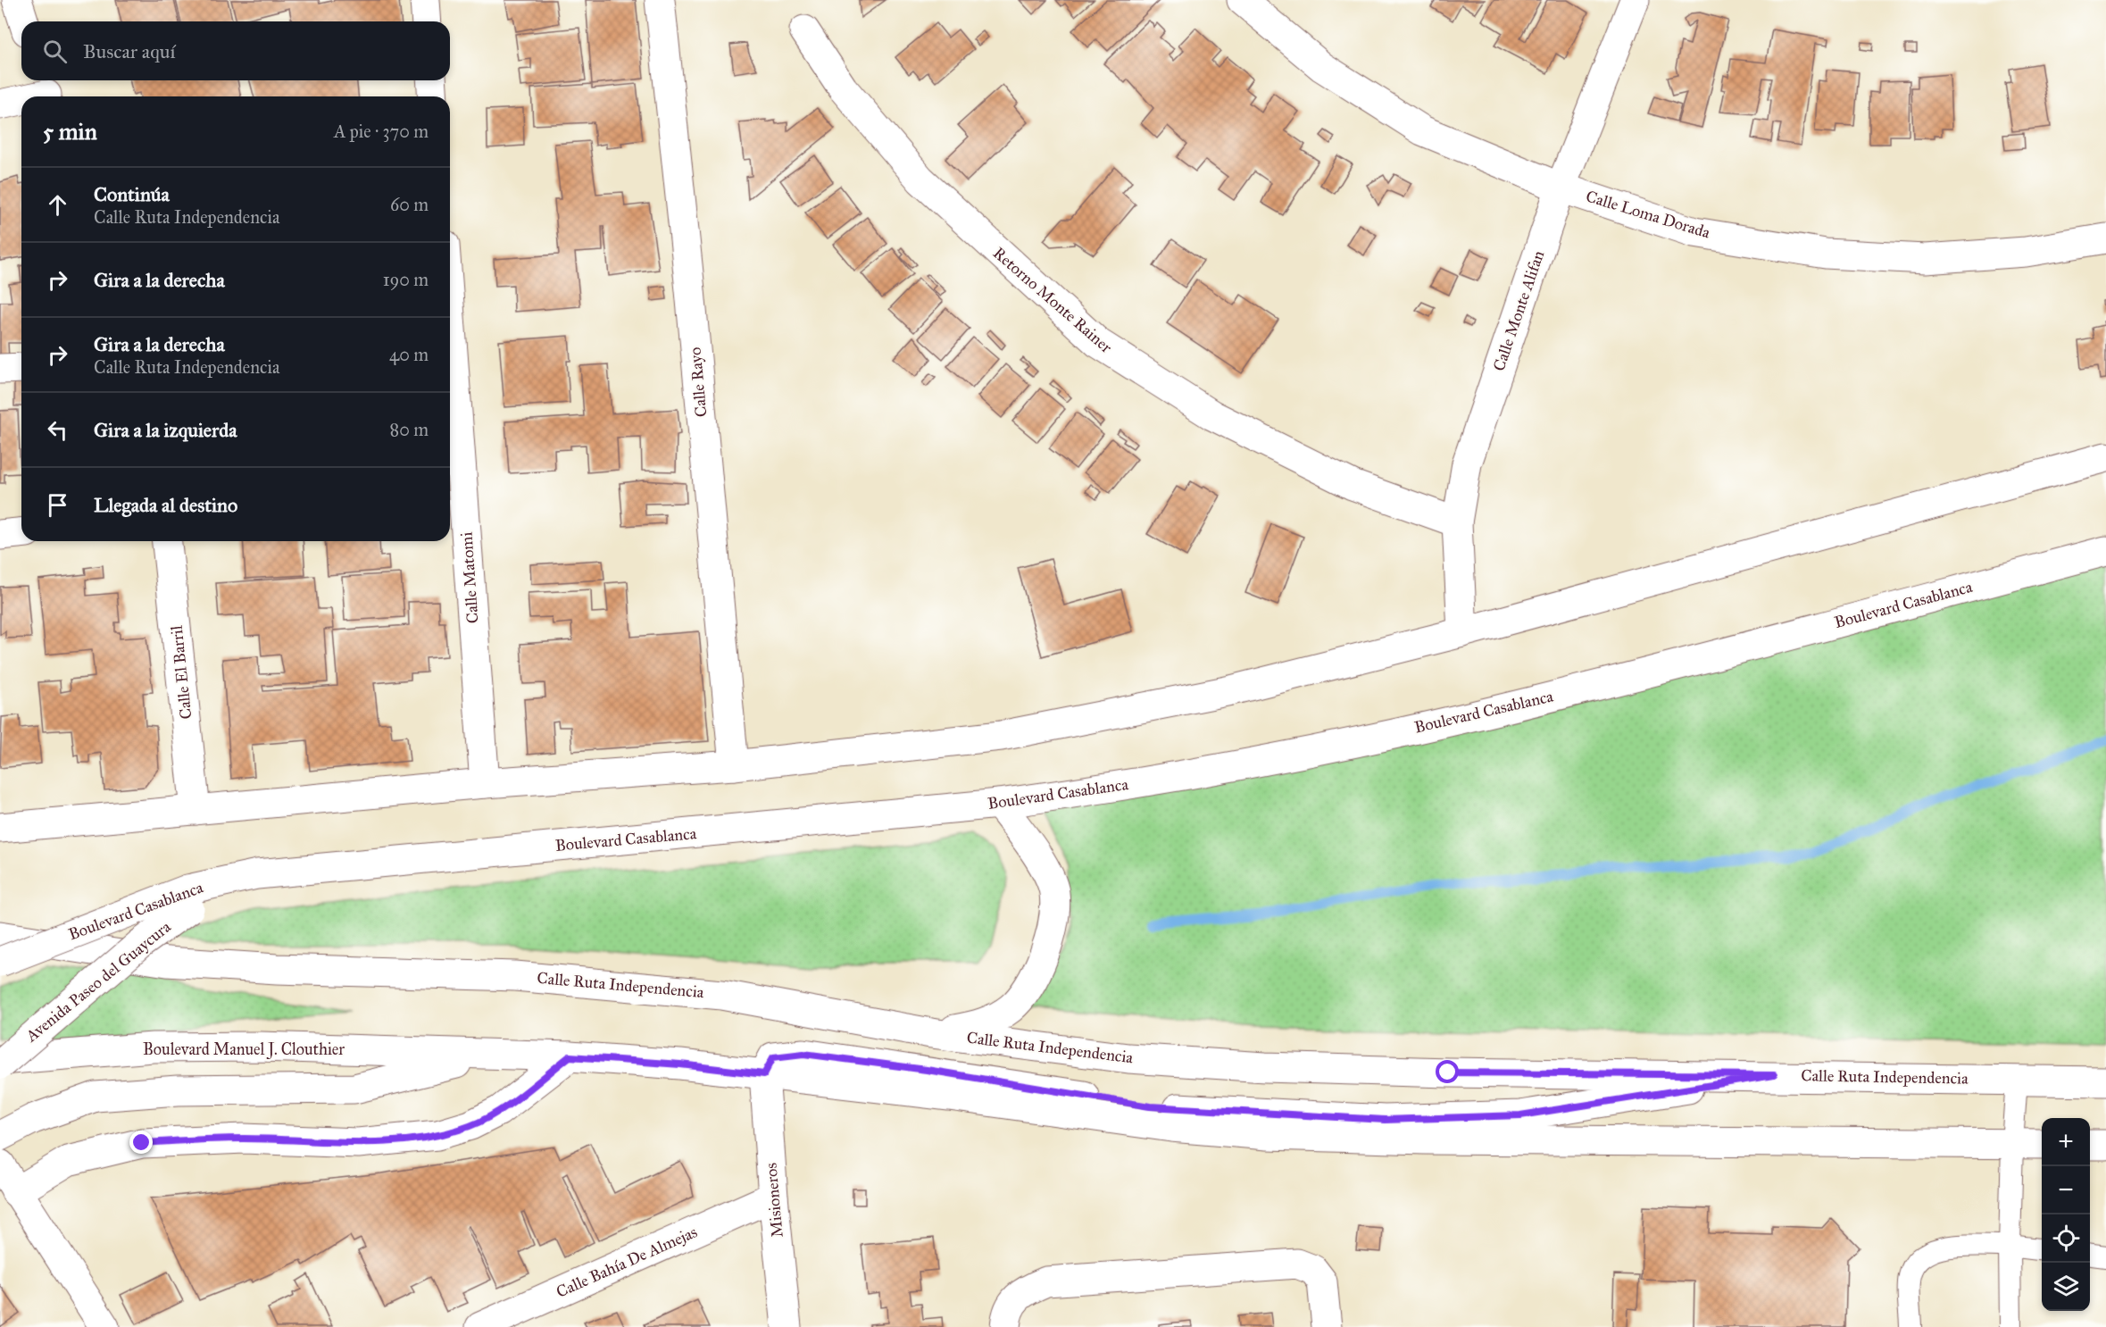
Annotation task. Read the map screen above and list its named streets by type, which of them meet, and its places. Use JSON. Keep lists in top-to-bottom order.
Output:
{
  "streets": {
    "main road": [
      "Calle Loma Dorada",
      "Retorno Monte Rainer",
      "Calle Monte Alifan",
      "Calle Rayo",
      "Calle Matomi",
      "Boulevard Casablanca",
      "Calle El Barril",
      "Avenida Paseo del Guaycura",
      "Calle Ruta Independencia",
      "Boulevard Manuel J. Clouthier",
      "Misioneros",
      "Calle Bahía De Almejas"
    ]
  },
  "crossings": [
    ["Calle Loma Dorada", "Calle Monte Alifan"],
    ["Retorno Monte Rainer", "Calle Monte Alifan"],
    ["Boulevard Casablanca", "Avenida Paseo del Guaycura"],
    ["Misioneros", "Calle Bahía De Almejas"]
  ],
  "page": {
    "search": "Buscar aquí",
    "heading": ["5 min", "A pie · 370 m"],
    "list": [
      ["Continúa", "Calle Ruta Independencia", "60 m"],
      ["Gira a la derecha", "190 m"],
      ["Gira a la derecha", "Calle Ruta Independencia", "40 m"],
      ["Gira a la izquierda", "80 m"],
      "Llegada al destino"
    ],
    "map_buttons": ["+", "−"]
  }
}
